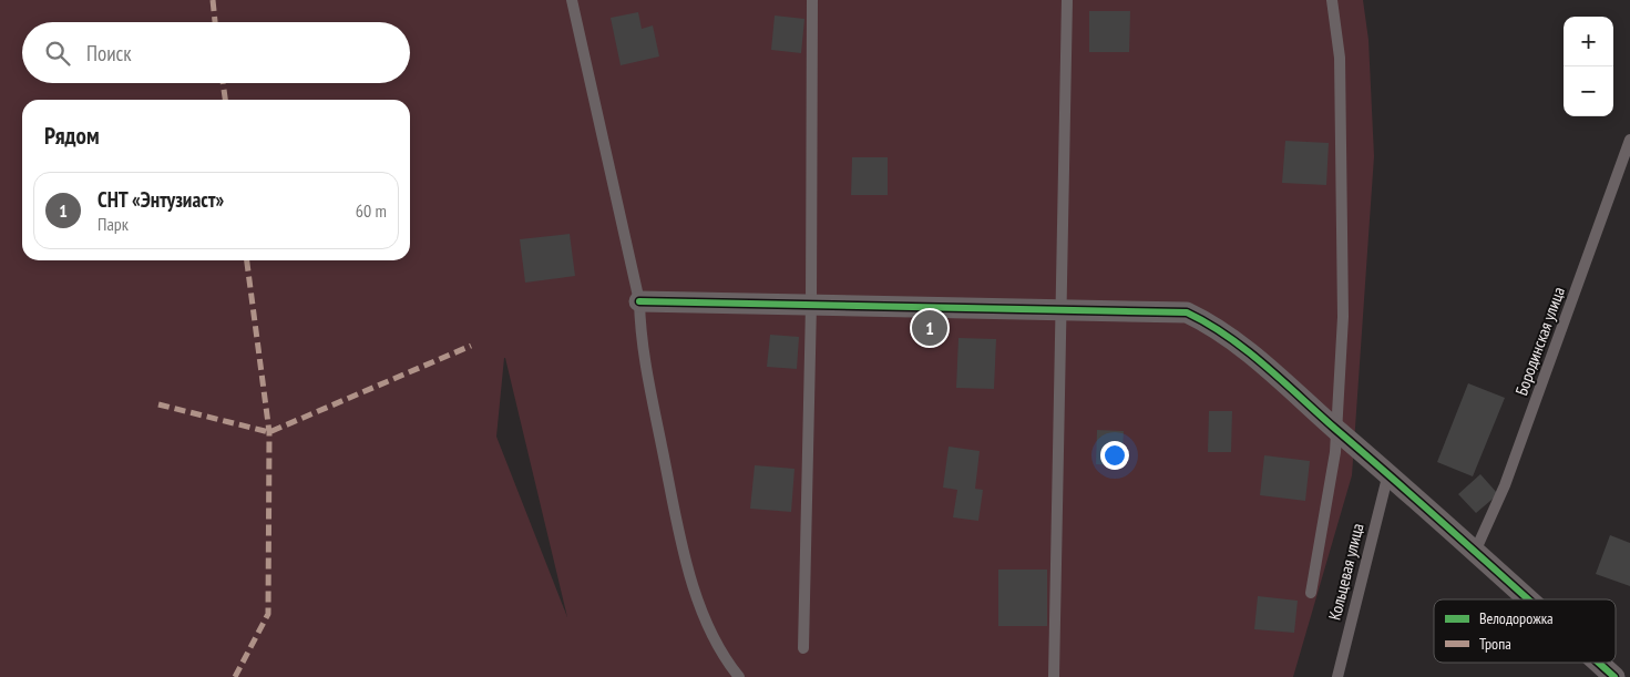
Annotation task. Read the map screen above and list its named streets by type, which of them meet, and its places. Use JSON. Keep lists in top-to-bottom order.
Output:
{
  "streets": {
    "lane": ["Бородинская улица", "Кольцевая улица"]
  },
  "legend": ["Велодорожка", "Тропа"],
  "page": {
    "map_buttons": ["+", "−"],
    "search": "Поиск",
    "heading": "Рядом",
    "list": [
      {
        "mark": "1",
        "name": "СНТ «Энтузиаст»",
        "note": "Парк",
        "value": "60 m"
      }
    ],
    "pins": "1"
  }
}
